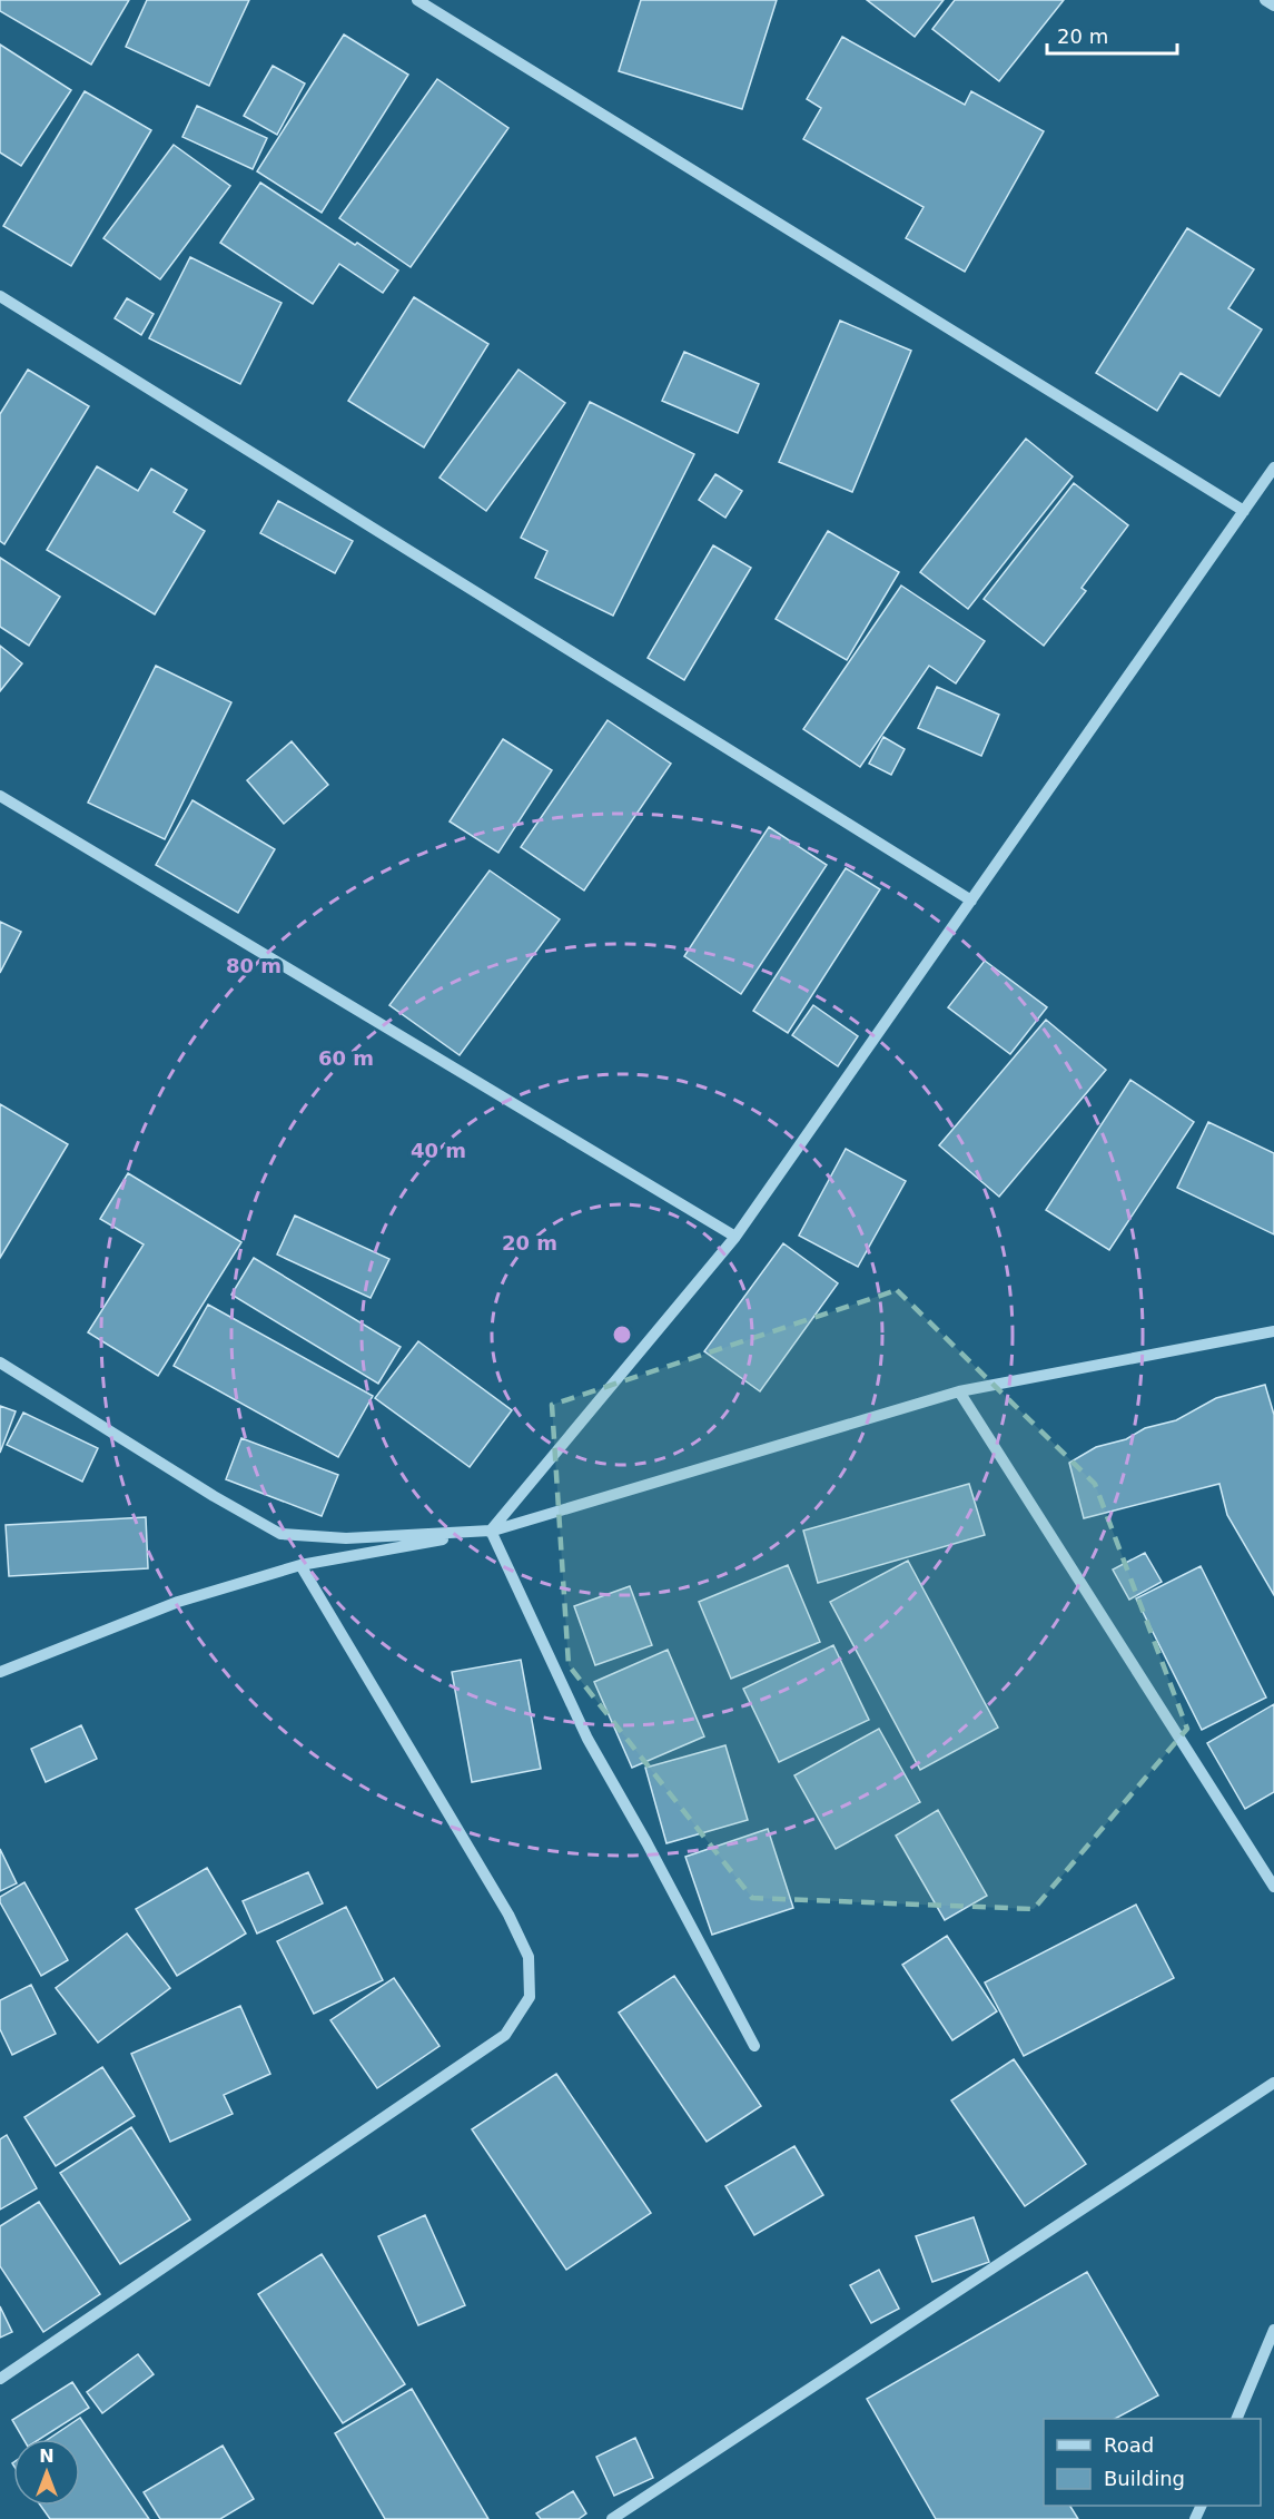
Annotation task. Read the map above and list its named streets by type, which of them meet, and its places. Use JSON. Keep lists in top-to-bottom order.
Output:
{
  "legend": ["Road", "Building"],
  "scale_bar": "20 m",
  "north": "top",
  "rings": [
    "80 m",
    "60 m",
    "40 m",
    "20 m"
  ]
}
